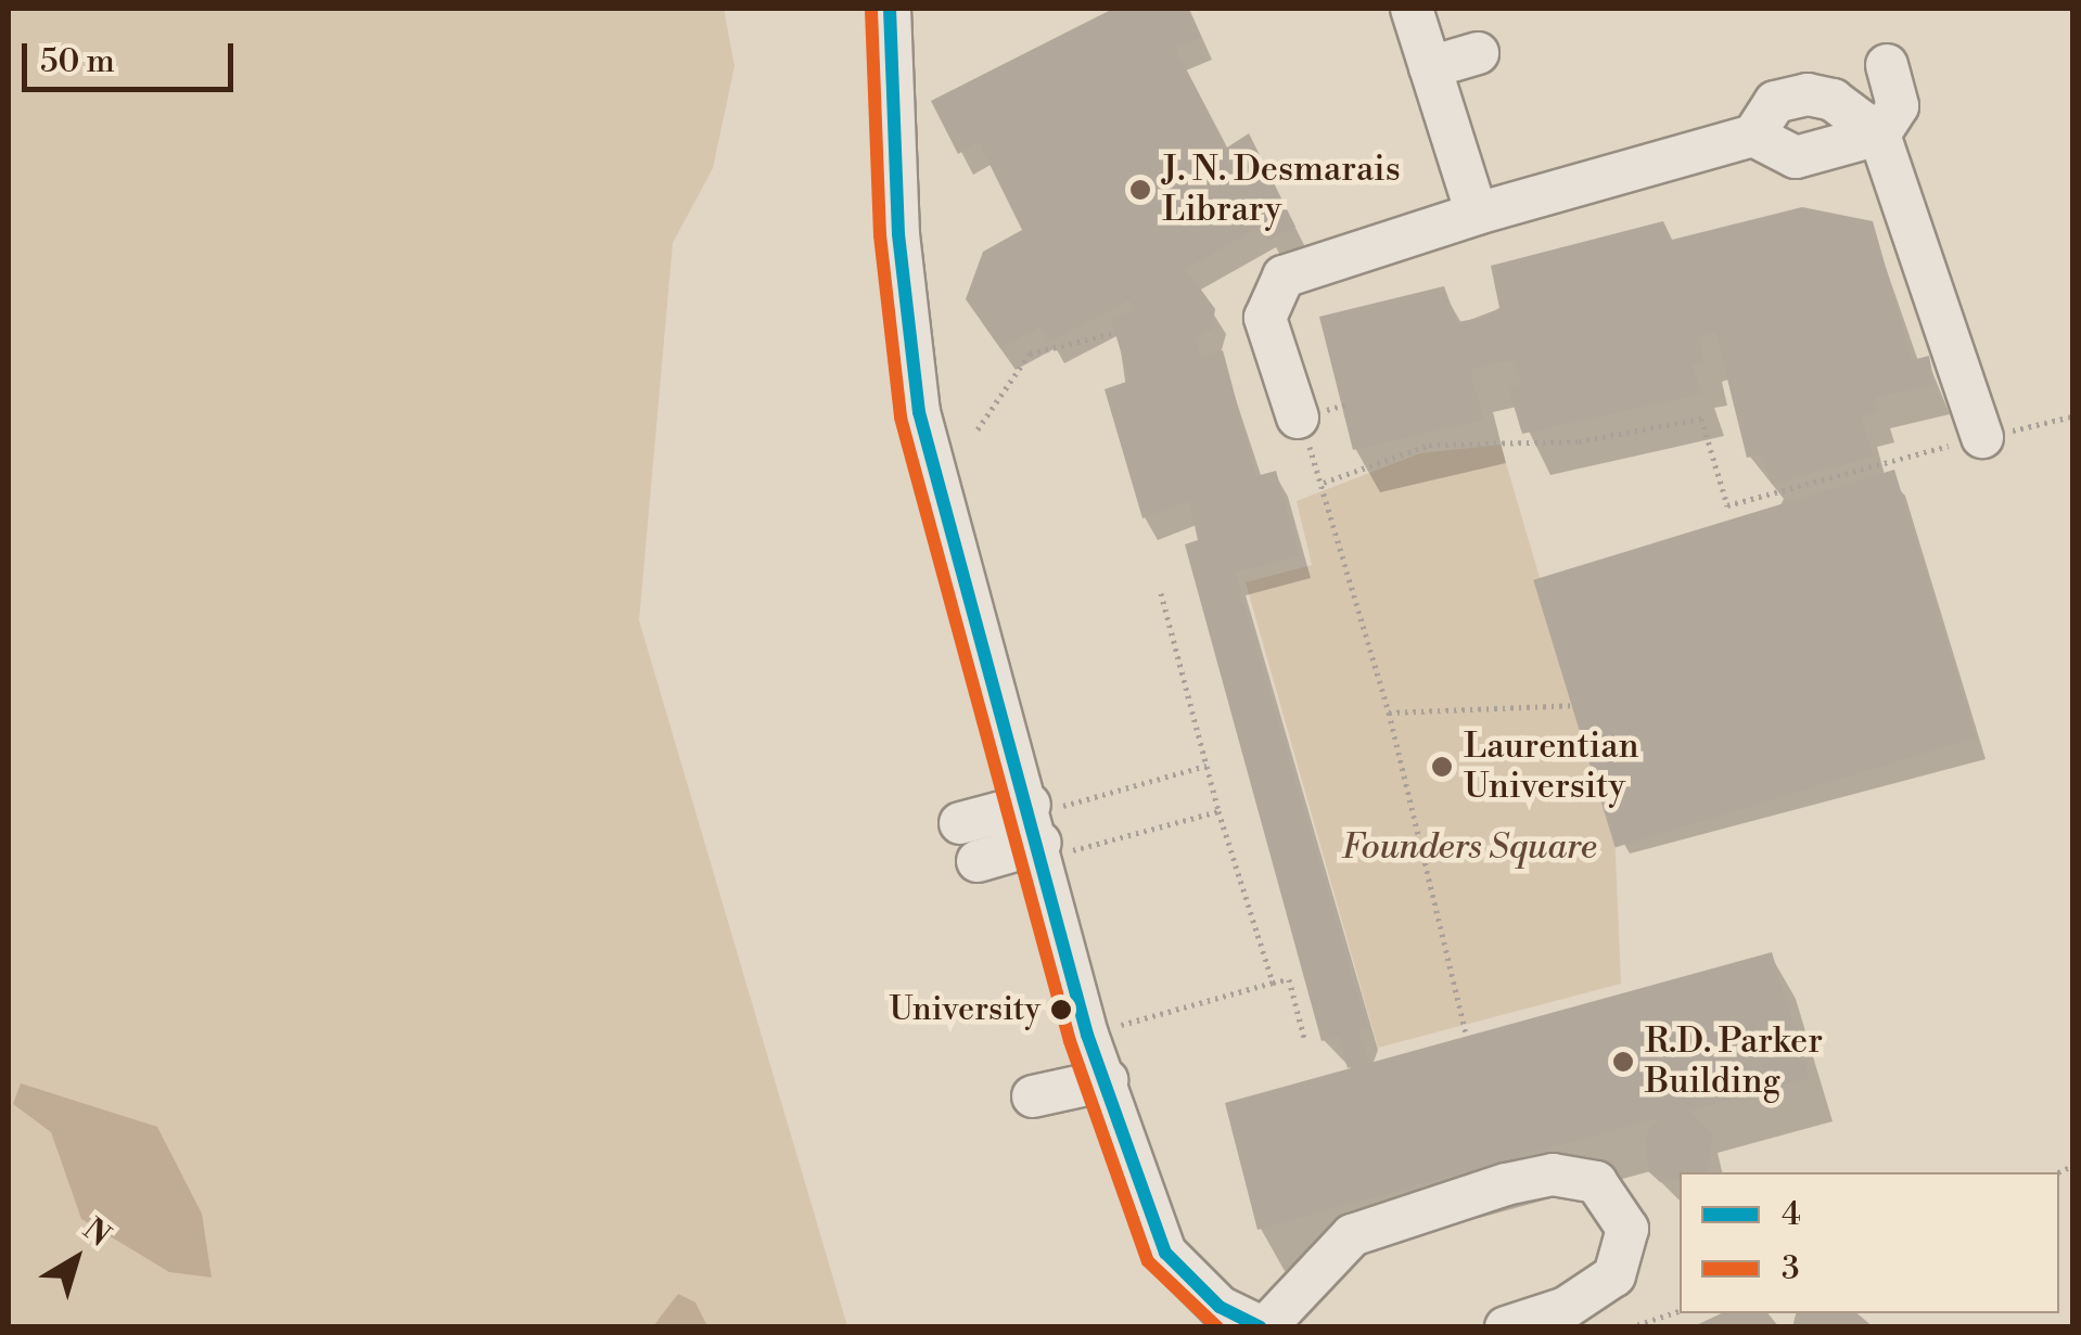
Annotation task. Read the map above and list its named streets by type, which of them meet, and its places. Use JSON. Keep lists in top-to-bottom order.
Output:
{
  "parks": ["Founders Square"],
  "places": [
    "J. N. Desmarais Library",
    "Laurentian University",
    "University",
    "R.D. Parker Building"
  ],
  "lines": ["transit line 4", "transit line 3"],
  "legend": ["4", "3"],
  "scale_bar": "50 m",
  "north": "top right"
}
